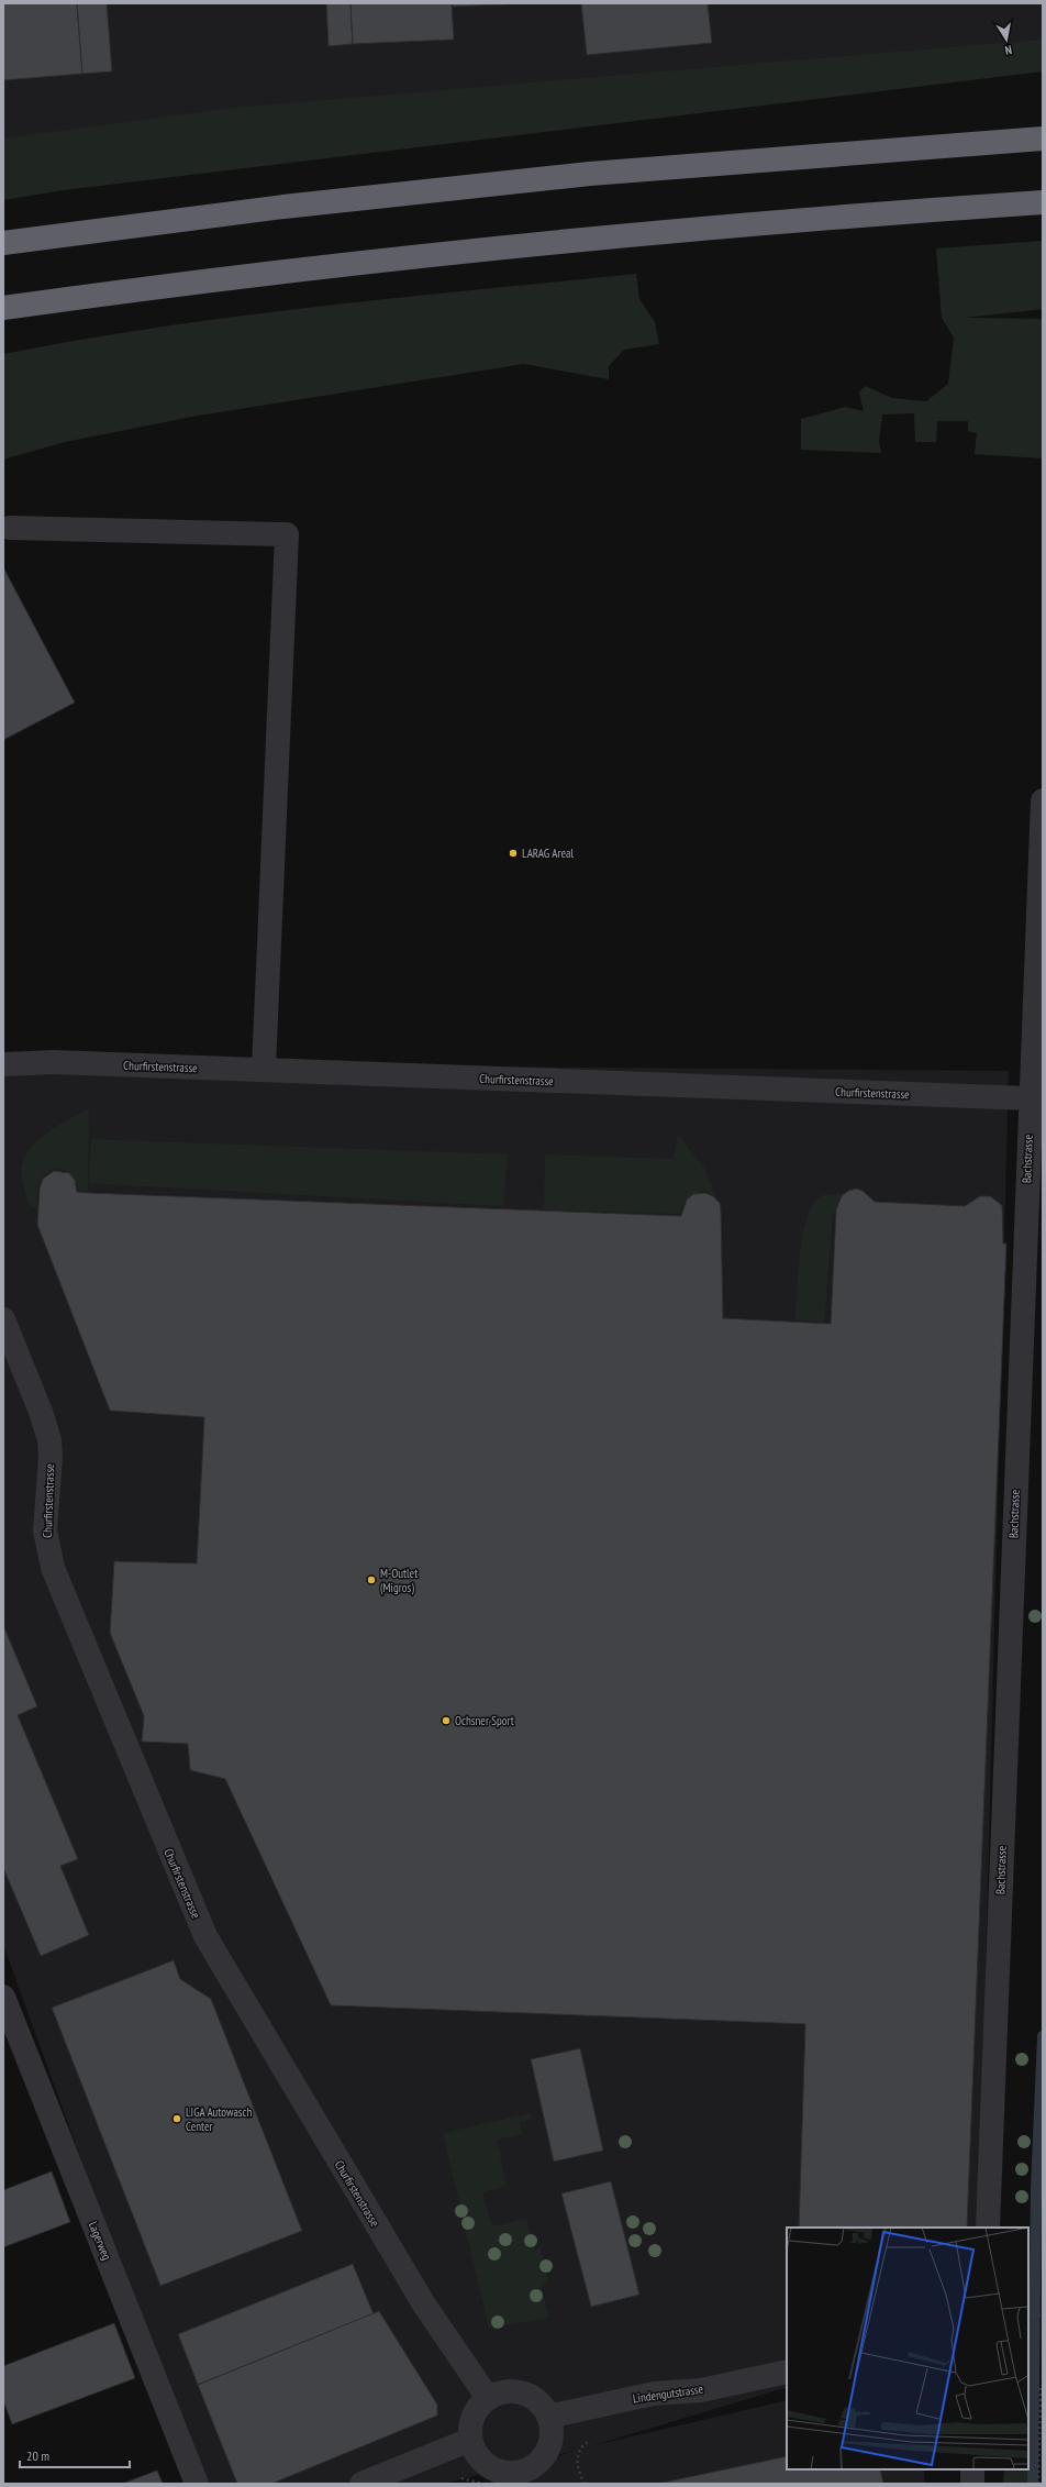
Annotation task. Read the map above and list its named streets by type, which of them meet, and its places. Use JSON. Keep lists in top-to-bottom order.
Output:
{
  "streets": {
    "street": [
      "Churfirstenstrasse",
      "Bachstrasse",
      "Lagerweg",
      "Lindengutstrasse"
    ]
  },
  "crossings": [
    ["Churfirstenstrasse", "Bachstrasse"],
    ["Churfirstenstrasse", "Lindengutstrasse"]
  ],
  "places": [
    "LARAG Areal",
    "M-Outlet (Migros)",
    "Ochsner Sport",
    "LIGA Autowasch Center"
  ],
  "scale_bar": "20 m",
  "north": "bottom"
}
